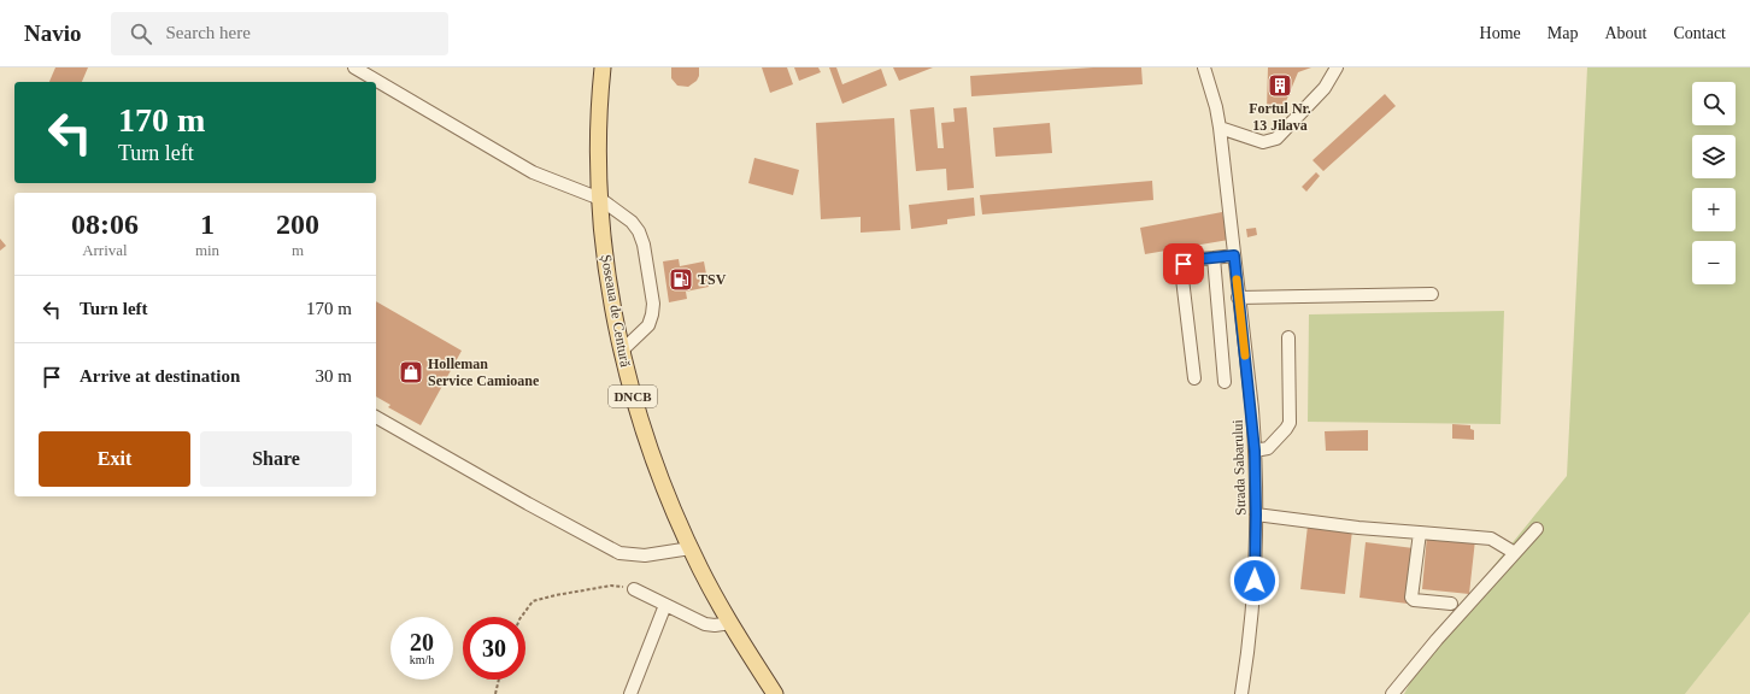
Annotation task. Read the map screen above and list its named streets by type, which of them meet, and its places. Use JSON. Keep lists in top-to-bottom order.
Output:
{
  "streets": {
    "main road": ["Șoseaua de Centură", "DNCB"],
    "street": ["Strada Sabarului"]
  },
  "places": {
    "building": ["Fortul Nr. 13 Jilava"],
    "fuel station": ["TSV"],
    "shop": ["Holleman Service Camioane"]
  },
  "page": {
    "header": "Navio",
    "search": "Search here",
    "nav": [
      "Home",
      "Map",
      "About",
      "Contact"
    ],
    "map_buttons": ["+", "−"],
    "turn": ["170 m", "Turn left"],
    "eta": [
      "08:06",
      "Arrival",
      "1",
      "min",
      "200",
      "m"
    ],
    "list": [
      {
        "name": "Turn left",
        "value": "170 m"
      },
      {
        "name": "Arrive at destination",
        "value": "30 m"
      }
    ],
    "buttons": ["Exit", "Share"],
    "speed": "20 km/h",
    "limit": "30"
  }
}
